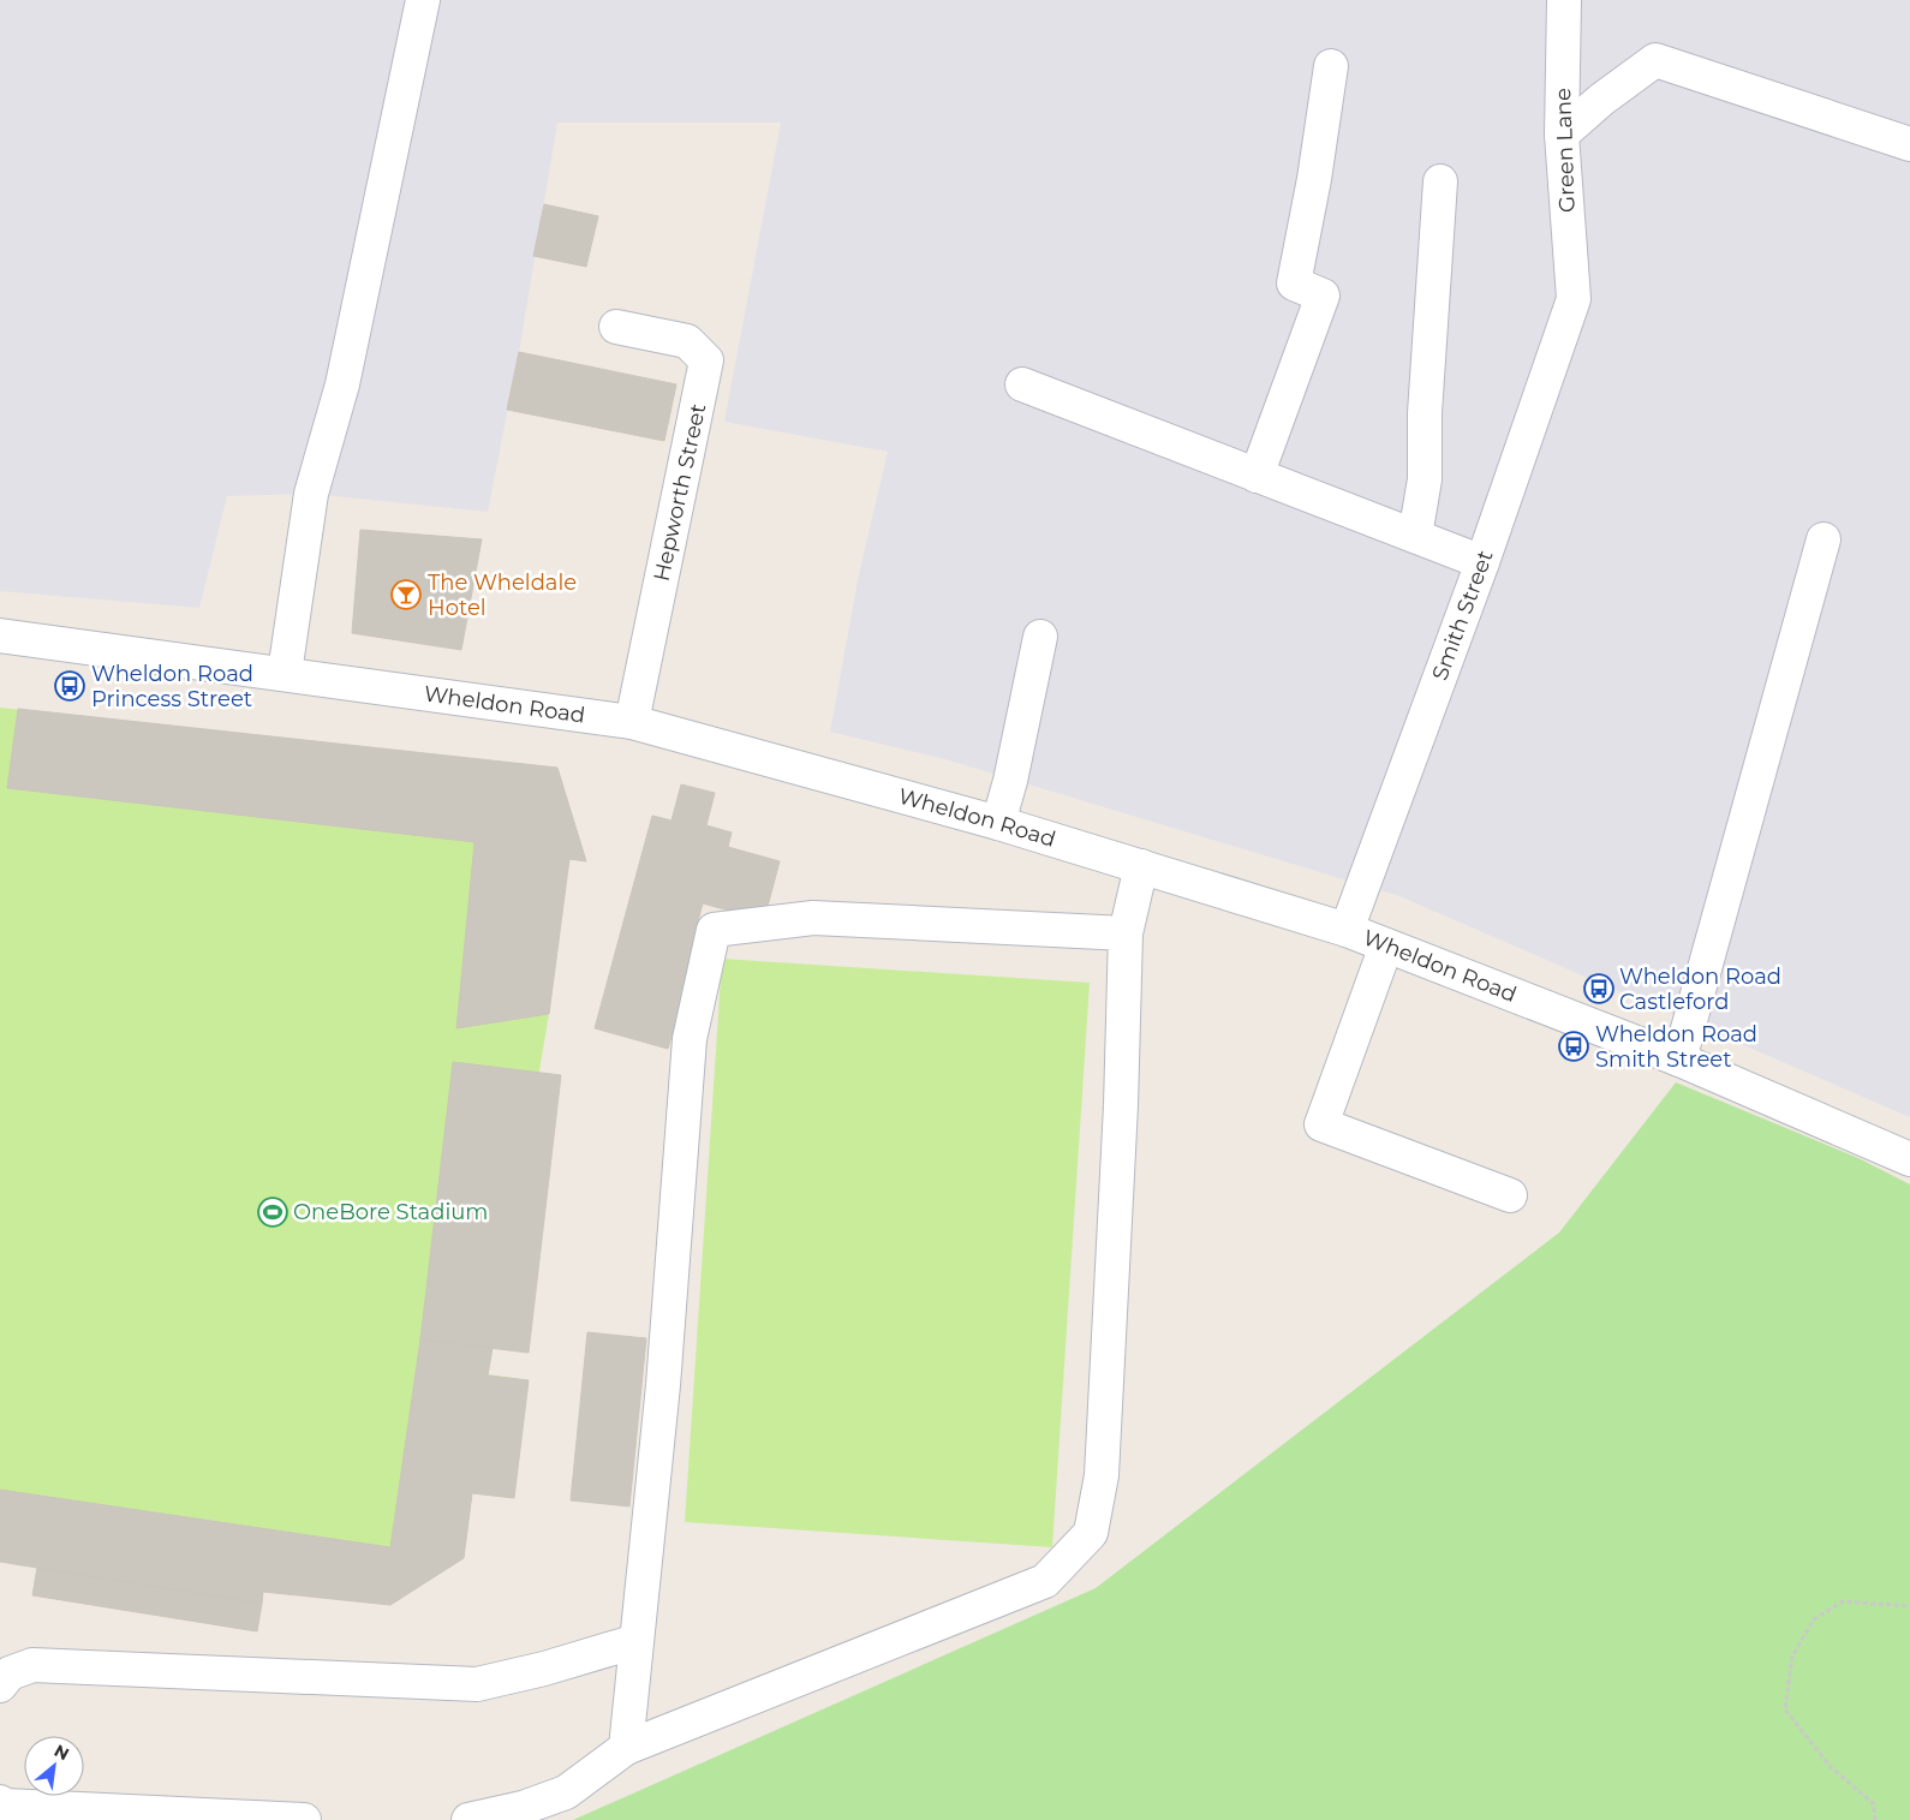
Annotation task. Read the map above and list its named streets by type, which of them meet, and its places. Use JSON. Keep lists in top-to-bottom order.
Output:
{
  "streets": {
    "street": [
      "Green Lane",
      "Hepworth Street",
      "Smith Street",
      "Wheldon Road"
    ]
  },
  "crossings": [
    ["Green Lane", "Smith Street"],
    ["Hepworth Street", "Wheldon Road"],
    ["Smith Street", "Wheldon Road"]
  ],
  "places": {
    "bar": ["The Wheldale Hotel"],
    "bus stop": ["Wheldon Road Princess Street", "Wheldon Road Castleford", "Wheldon Road Smith Street"],
    "sports": ["OneBore Stadium"]
  },
  "north": "top right"
}
